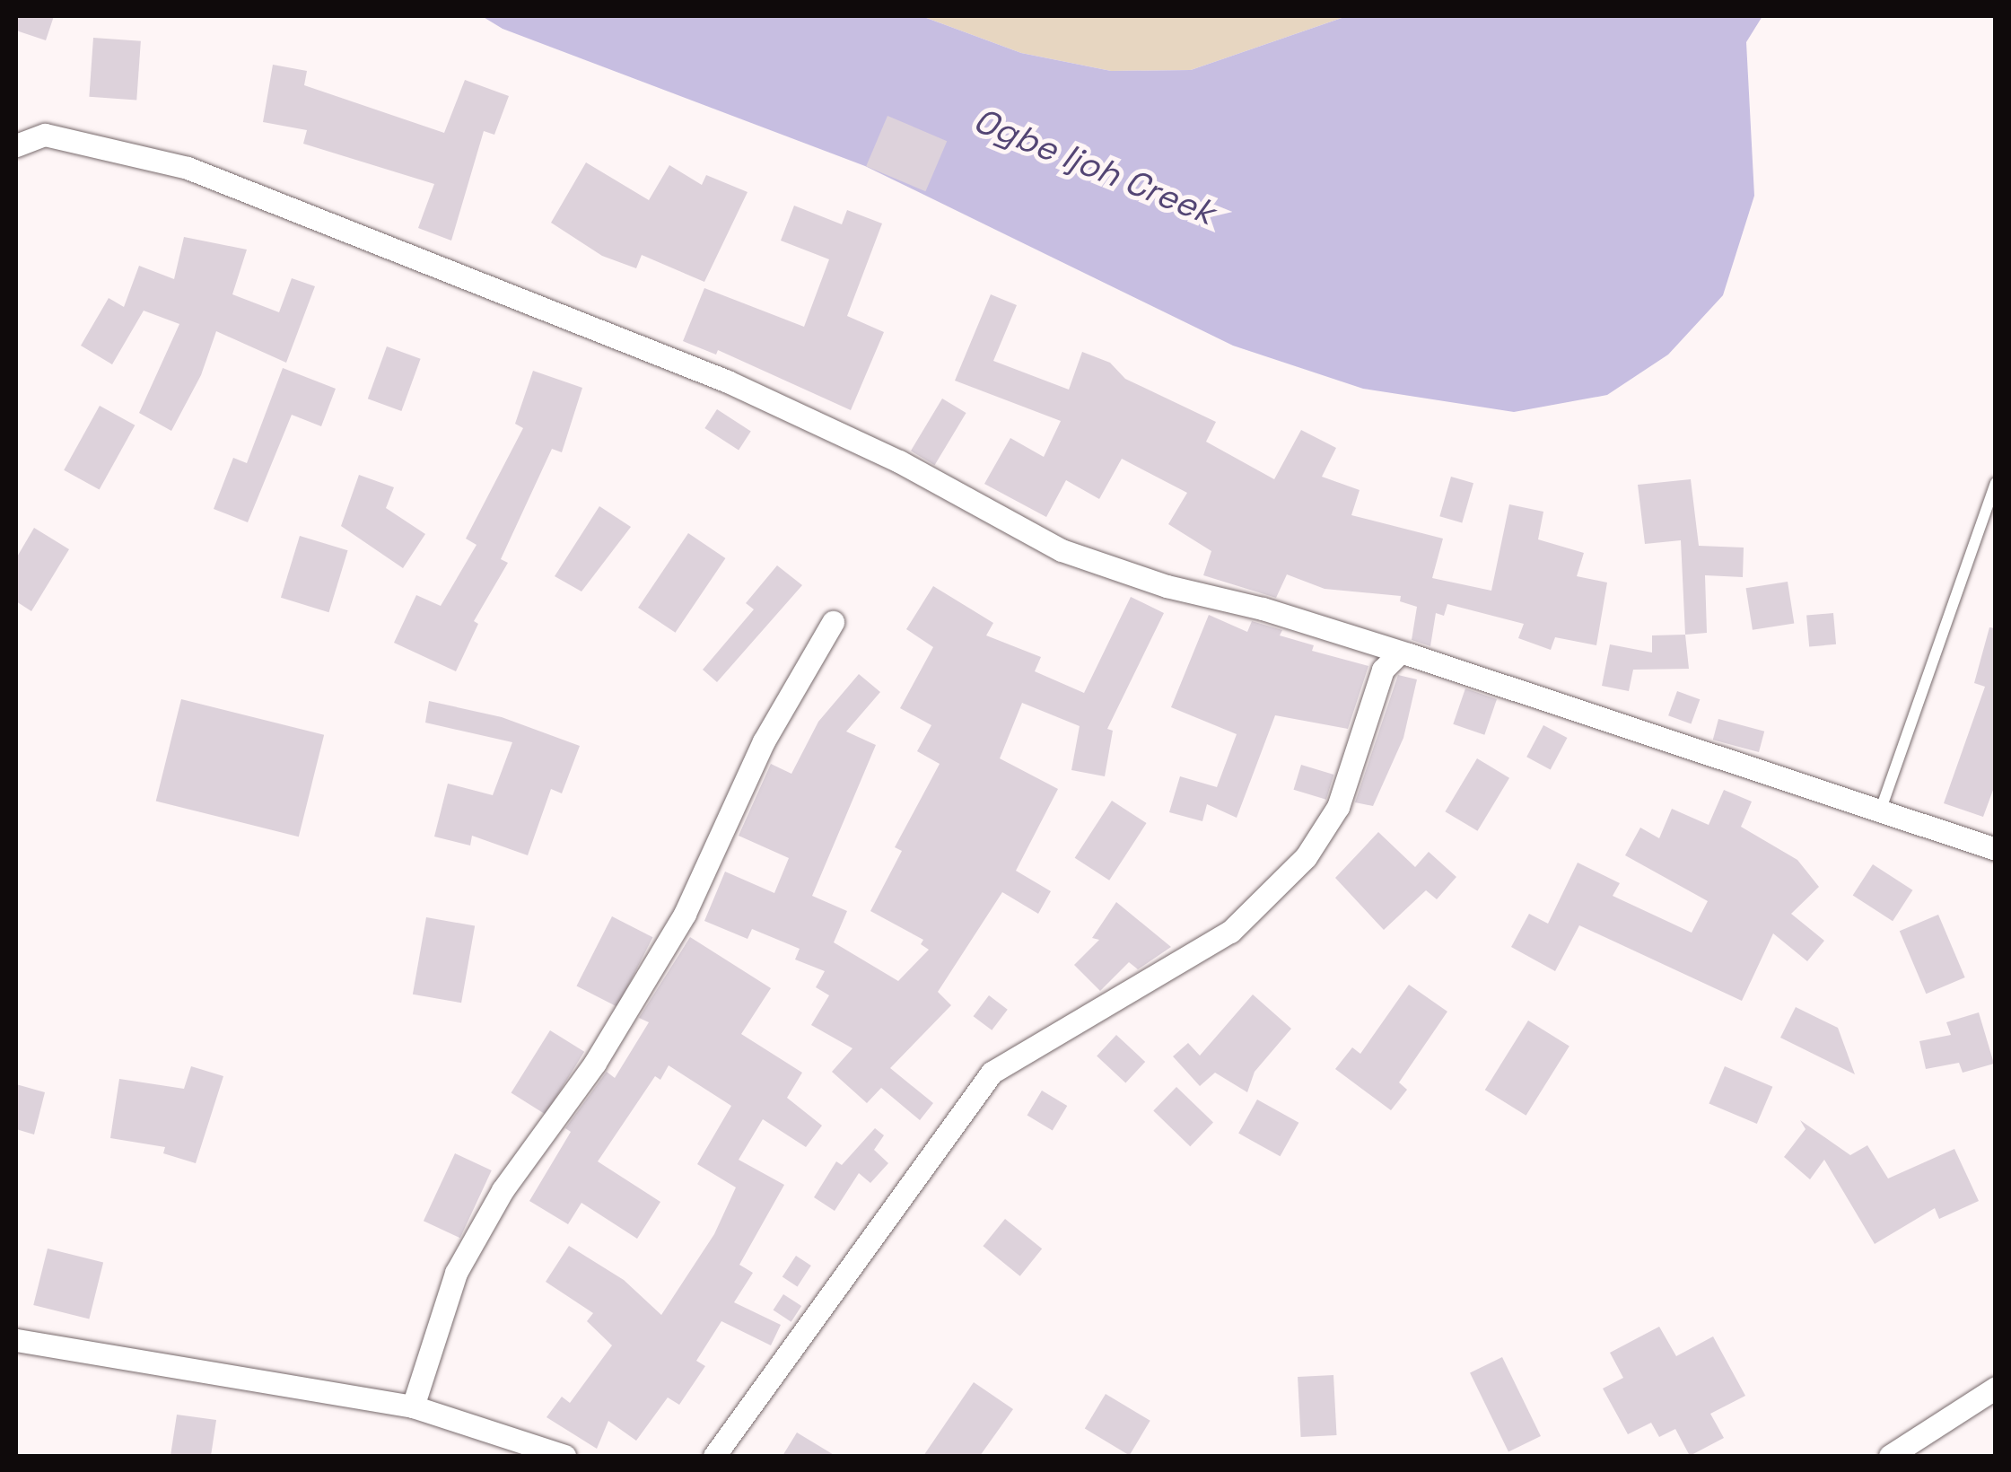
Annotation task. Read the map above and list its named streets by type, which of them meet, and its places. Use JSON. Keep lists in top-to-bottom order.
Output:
{
  "water": ["Ogbe Ijoh Creek"]
}
